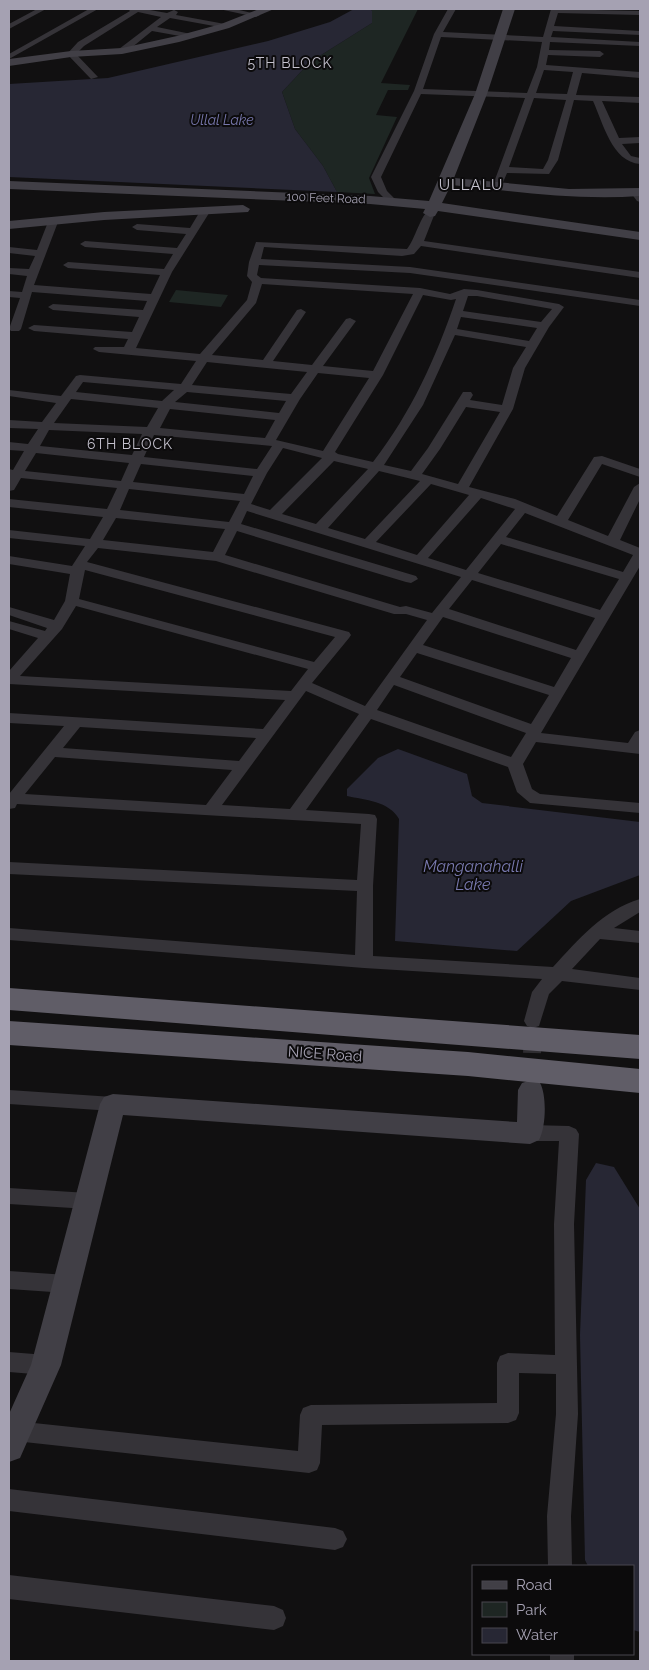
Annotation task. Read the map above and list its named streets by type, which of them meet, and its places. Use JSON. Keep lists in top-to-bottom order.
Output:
{
  "streets": {
    "highway": ["NICE Road"],
    "street": ["100 Feet Road"]
  },
  "districts": ["5TH BLOCK", "ULLALU", "6TH BLOCK"],
  "water": ["Ullal Lake", "Manganahalli Lake"],
  "legend": ["Road", "Park", "Water"]
}
